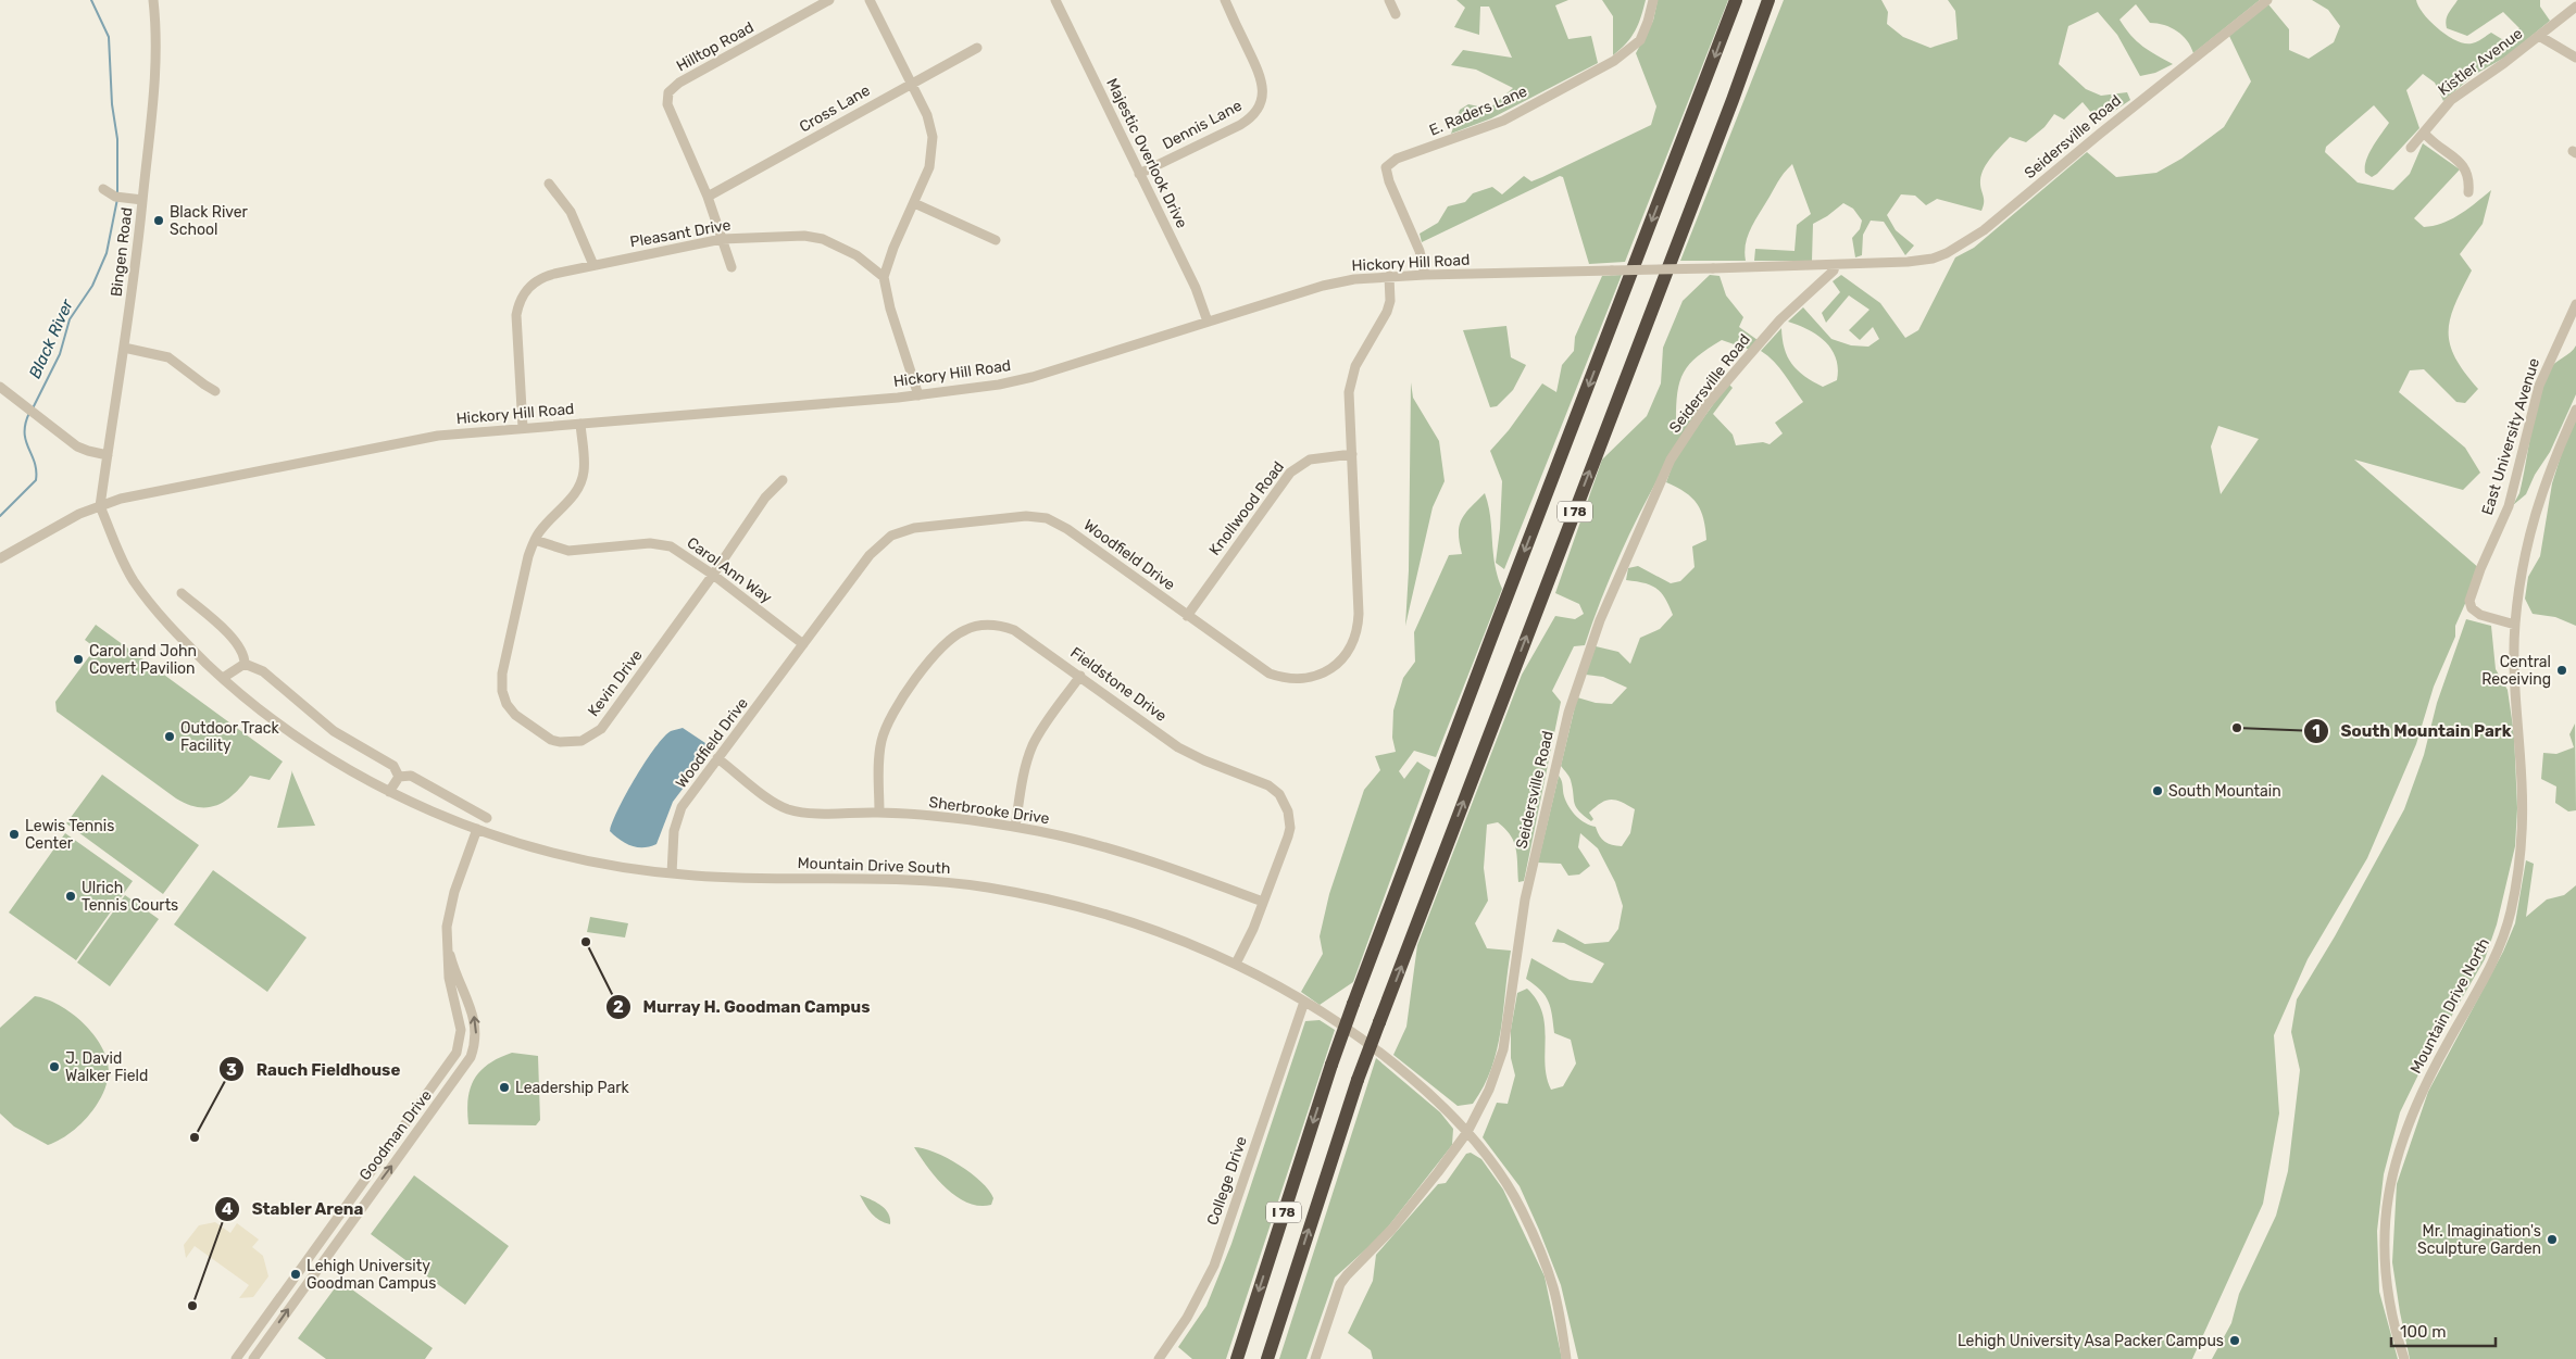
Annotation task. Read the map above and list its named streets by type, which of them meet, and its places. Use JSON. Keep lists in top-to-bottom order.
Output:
{
  "streets": {
    "highway": ["I 78"],
    "street": [
      "Hilltop Road",
      "Kistler Avenue",
      "Cross Lane",
      "E. Raders Lane",
      "Dennis Lane",
      "Seidersville Road",
      "Majestic Overlook Drive",
      "Pleasant Drive",
      "Bingen Road",
      "Hickory Hill Road",
      "East University Avenue",
      "Knollwood Road",
      "Woodfield Drive",
      "Carol Ann Way",
      "Kevin Drive",
      "Fieldstone Drive",
      "Sherbrooke Drive",
      "Mountain Drive South",
      "Mountain Drive North",
      "Goodman Drive",
      "College Drive"
    ]
  },
  "crossings": [
    ["Hilltop Road", "Cross Lane"],
    ["Hilltop Road", "Pleasant Drive"],
    ["E. Raders Lane", "Hickory Hill Road"],
    ["Dennis Lane", "Majestic Overlook Drive"],
    ["Seidersville Road", "Hickory Hill Road"],
    ["Seidersville Road", "Mountain Drive South"],
    ["Majestic Overlook Drive", "Hickory Hill Road"],
    ["Pleasant Drive", "Hickory Hill Road"],
    ["Bingen Road", "Hickory Hill Road"],
    ["Bingen Road", "Mountain Drive South"],
    ["Hickory Hill Road", "Woodfield Drive"],
    ["Hickory Hill Road", "Kevin Drive"],
    ["Hickory Hill Road", "Mountain Drive South"],
    ["East University Avenue", "Mountain Drive North"],
    ["Knollwood Road", "Woodfield Drive"],
    ["Woodfield Drive", "Carol Ann Way"],
    ["Woodfield Drive", "Sherbrooke Drive"],
    ["Woodfield Drive", "Mountain Drive South"],
    ["Carol Ann Way", "Kevin Drive"],
    ["Fieldstone Drive", "Sherbrooke Drive"],
    ["Fieldstone Drive", "Mountain Drive South"],
    ["Mountain Drive South", "Goodman Drive"],
    ["Mountain Drive South", "College Drive"]
  ],
  "water": ["Black River"],
  "places": [
    "Black River School",
    "Carol and John Covert Pavilion",
    "Central Receiving",
    "South Mountain Park",
    "Outdoor Track Facility",
    "South Mountain",
    "Lewis Tennis Center",
    "Ulrich Tennis Courts",
    "Murray H. Goodman Campus",
    "J. David Walker Field",
    "Leadership Park",
    "Rauch Fieldhouse",
    "Mr. Imagination's Sculpture Garden",
    "Lehigh University Goodman Campus",
    "Stabler Arena",
    "Lehigh University Asa Packer Campus"
  ],
  "scale_bar": "100 m"
}
